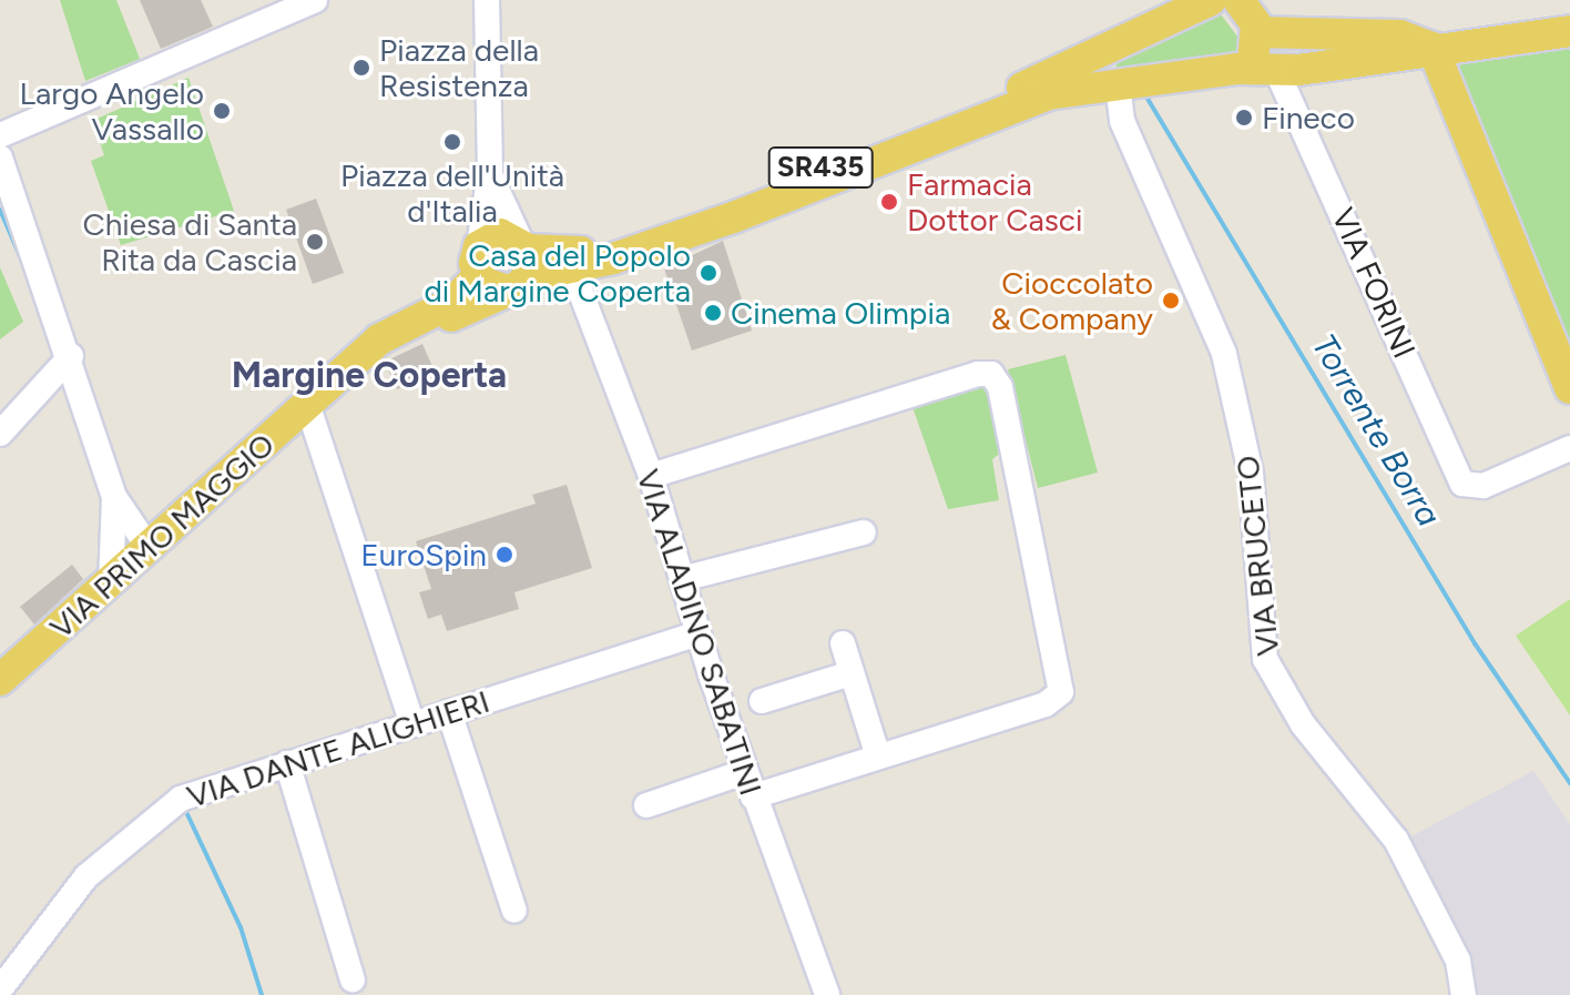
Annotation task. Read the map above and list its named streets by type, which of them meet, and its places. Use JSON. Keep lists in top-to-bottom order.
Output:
{
  "streets": {
    "main road": ["SR435", "VIA PRIMO MAGGIO"],
    "street": [
      "VIA FORINI",
      "VIA BRUCETO",
      "VIA ALADINO SABATINI",
      "VIA DANTE ALIGHIERI"
    ]
  },
  "crossings": [
    ["SR435", "VIA PRIMO MAGGIO"],
    ["SR435", "VIA BRUCETO"],
    ["SR435", "VIA ALADINO SABATINI"],
    ["VIA ALADINO SABATINI", "VIA DANTE ALIGHIERI"]
  ],
  "districts": ["Margine Coperta"],
  "water": ["Torrente Borra"],
  "places": [
    "Piazza della Resistenza",
    "Largo Angelo Vassallo",
    "Fineco",
    "Piazza dell'Unità d'Italia",
    "Farmacia Dottor Casci",
    "Chiesa di Santa Rita da Cascia",
    "Casa del Popolo di Margine Coperta",
    "Cioccolato & Company",
    "Cinema Olimpia",
    "EuroSpin"
  ]
}
